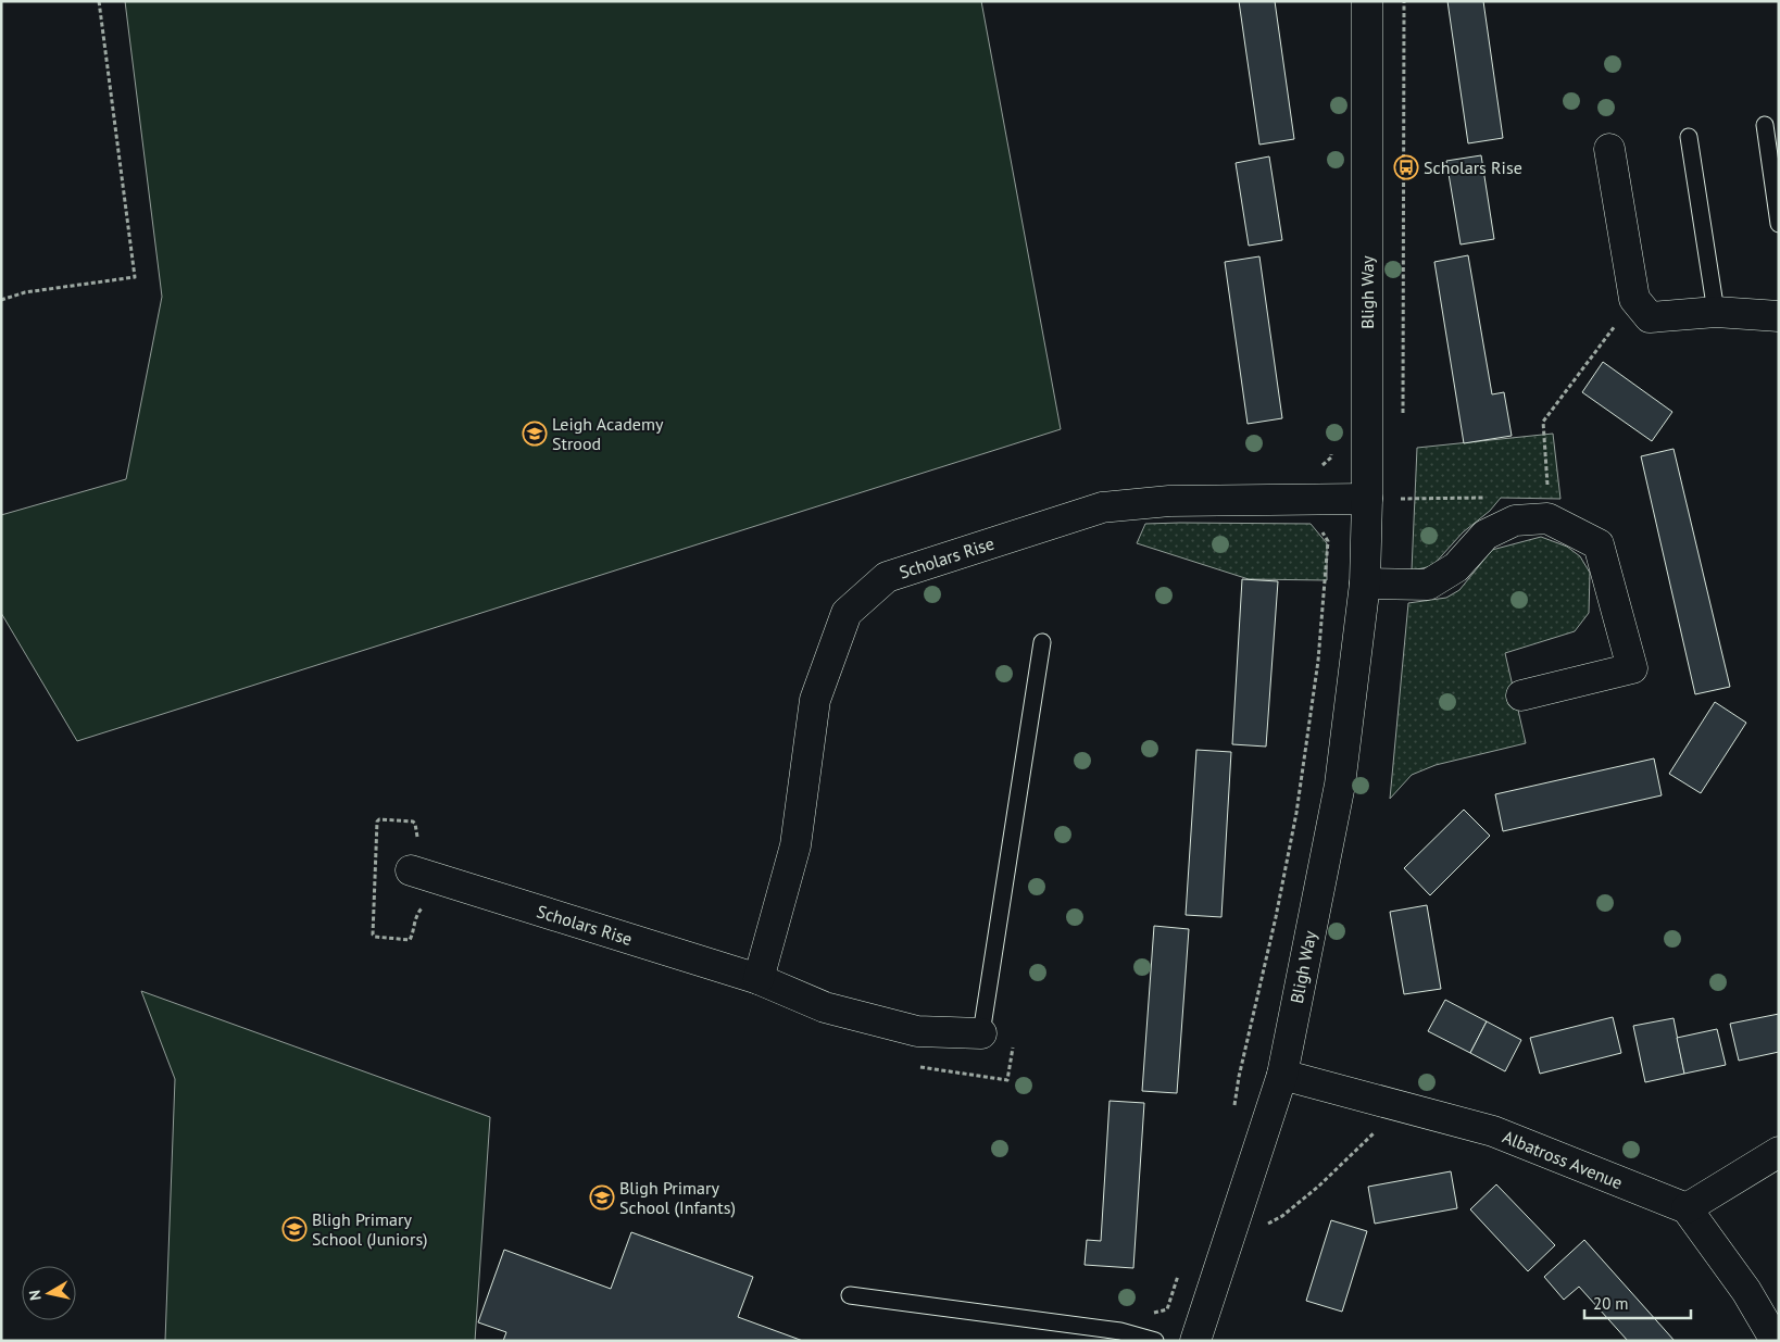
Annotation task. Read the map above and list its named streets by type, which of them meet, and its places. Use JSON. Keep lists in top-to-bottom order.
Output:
{
  "streets": {
    "street": ["Bligh Way", "Scholars Rise", "Albatross Avenue"]
  },
  "crossings": [
    ["Bligh Way", "Scholars Rise"],
    ["Bligh Way", "Albatross Avenue"]
  ],
  "places": {
    "bus stop": ["Scholars Rise"],
    "school or university": ["Leigh Academy Strood", "Bligh Primary School (Infants)", "Bligh Primary School (Juniors)"]
  },
  "scale_bar": "20 m",
  "north": "left"
}
